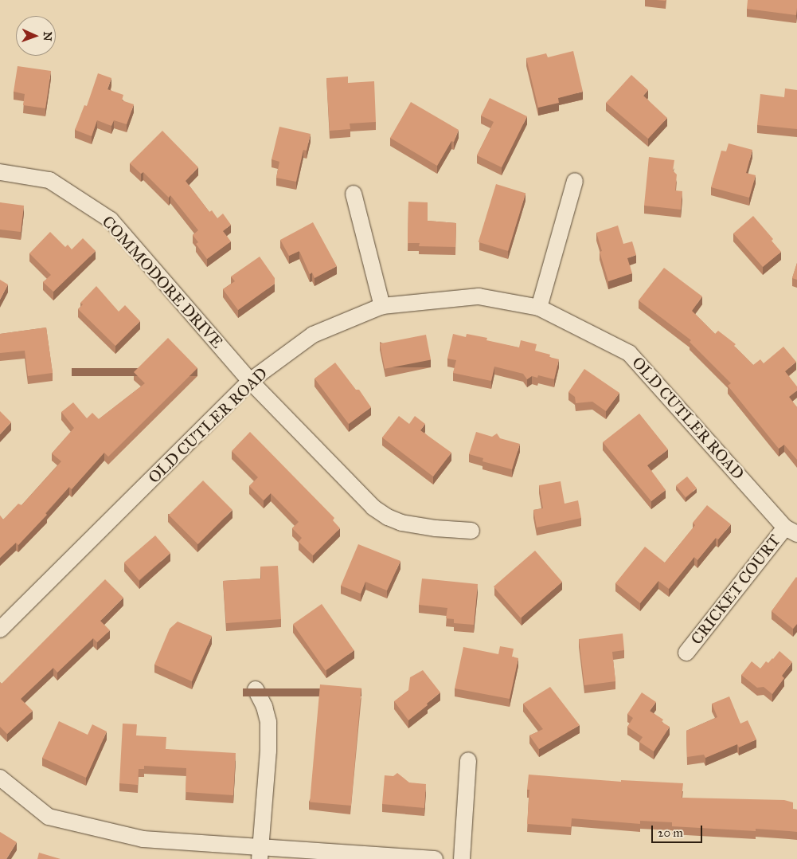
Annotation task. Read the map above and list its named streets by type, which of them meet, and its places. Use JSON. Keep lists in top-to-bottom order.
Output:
{
  "streets": {
    "street": ["COMMODORE DRIVE", "OLD CUTLER ROAD", "CRICKET COURT"]
  },
  "crossings": [
    ["COMMODORE DRIVE", "OLD CUTLER ROAD"],
    ["OLD CUTLER ROAD", "CRICKET COURT"]
  ],
  "scale_bar": "20 m",
  "north": "right"
}
